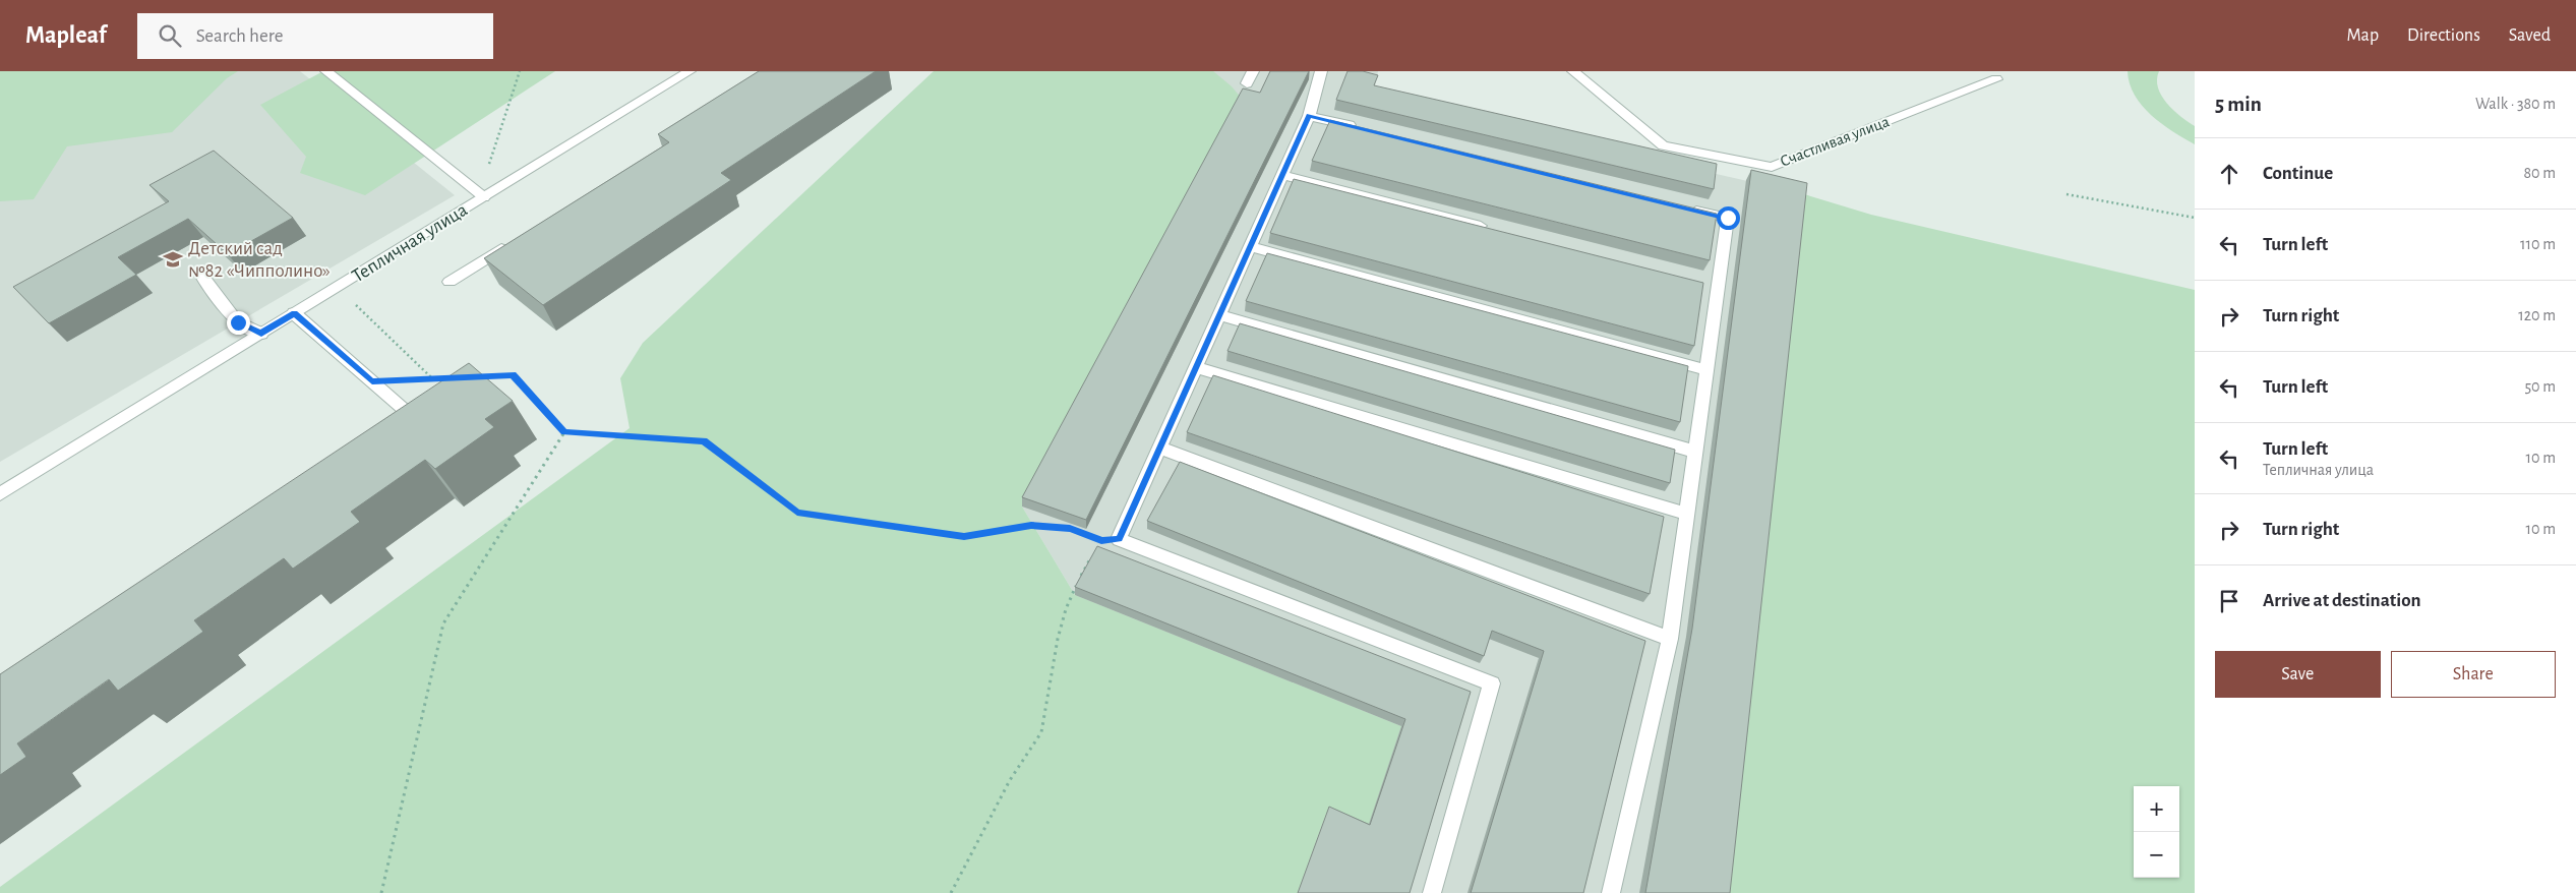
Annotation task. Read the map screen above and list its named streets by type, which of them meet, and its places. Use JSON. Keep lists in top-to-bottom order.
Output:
{
  "streets": {
    "street": ["Счастливая улица", "Тепличная улица"]
  },
  "places": {
    "school or university": ["Детский сад №82 «Чипполино»"]
  },
  "page": {
    "header": "Mapleaf",
    "search": "Search here",
    "nav": ["Map", "Directions", "Saved"],
    "heading": ["5 min", "Walk · 380 m"],
    "list": [
      ["Continue", "80 m"],
      ["Turn left", "110 m"],
      ["Turn right", "120 m"],
      ["Turn left", "50 m"],
      ["Turn left", "Тепличная улица", "10 m"],
      ["Turn right", "10 m"],
      "Arrive at destination"
    ],
    "buttons": ["Save", "Share"],
    "map_buttons": ["+", "−"]
  }
}
